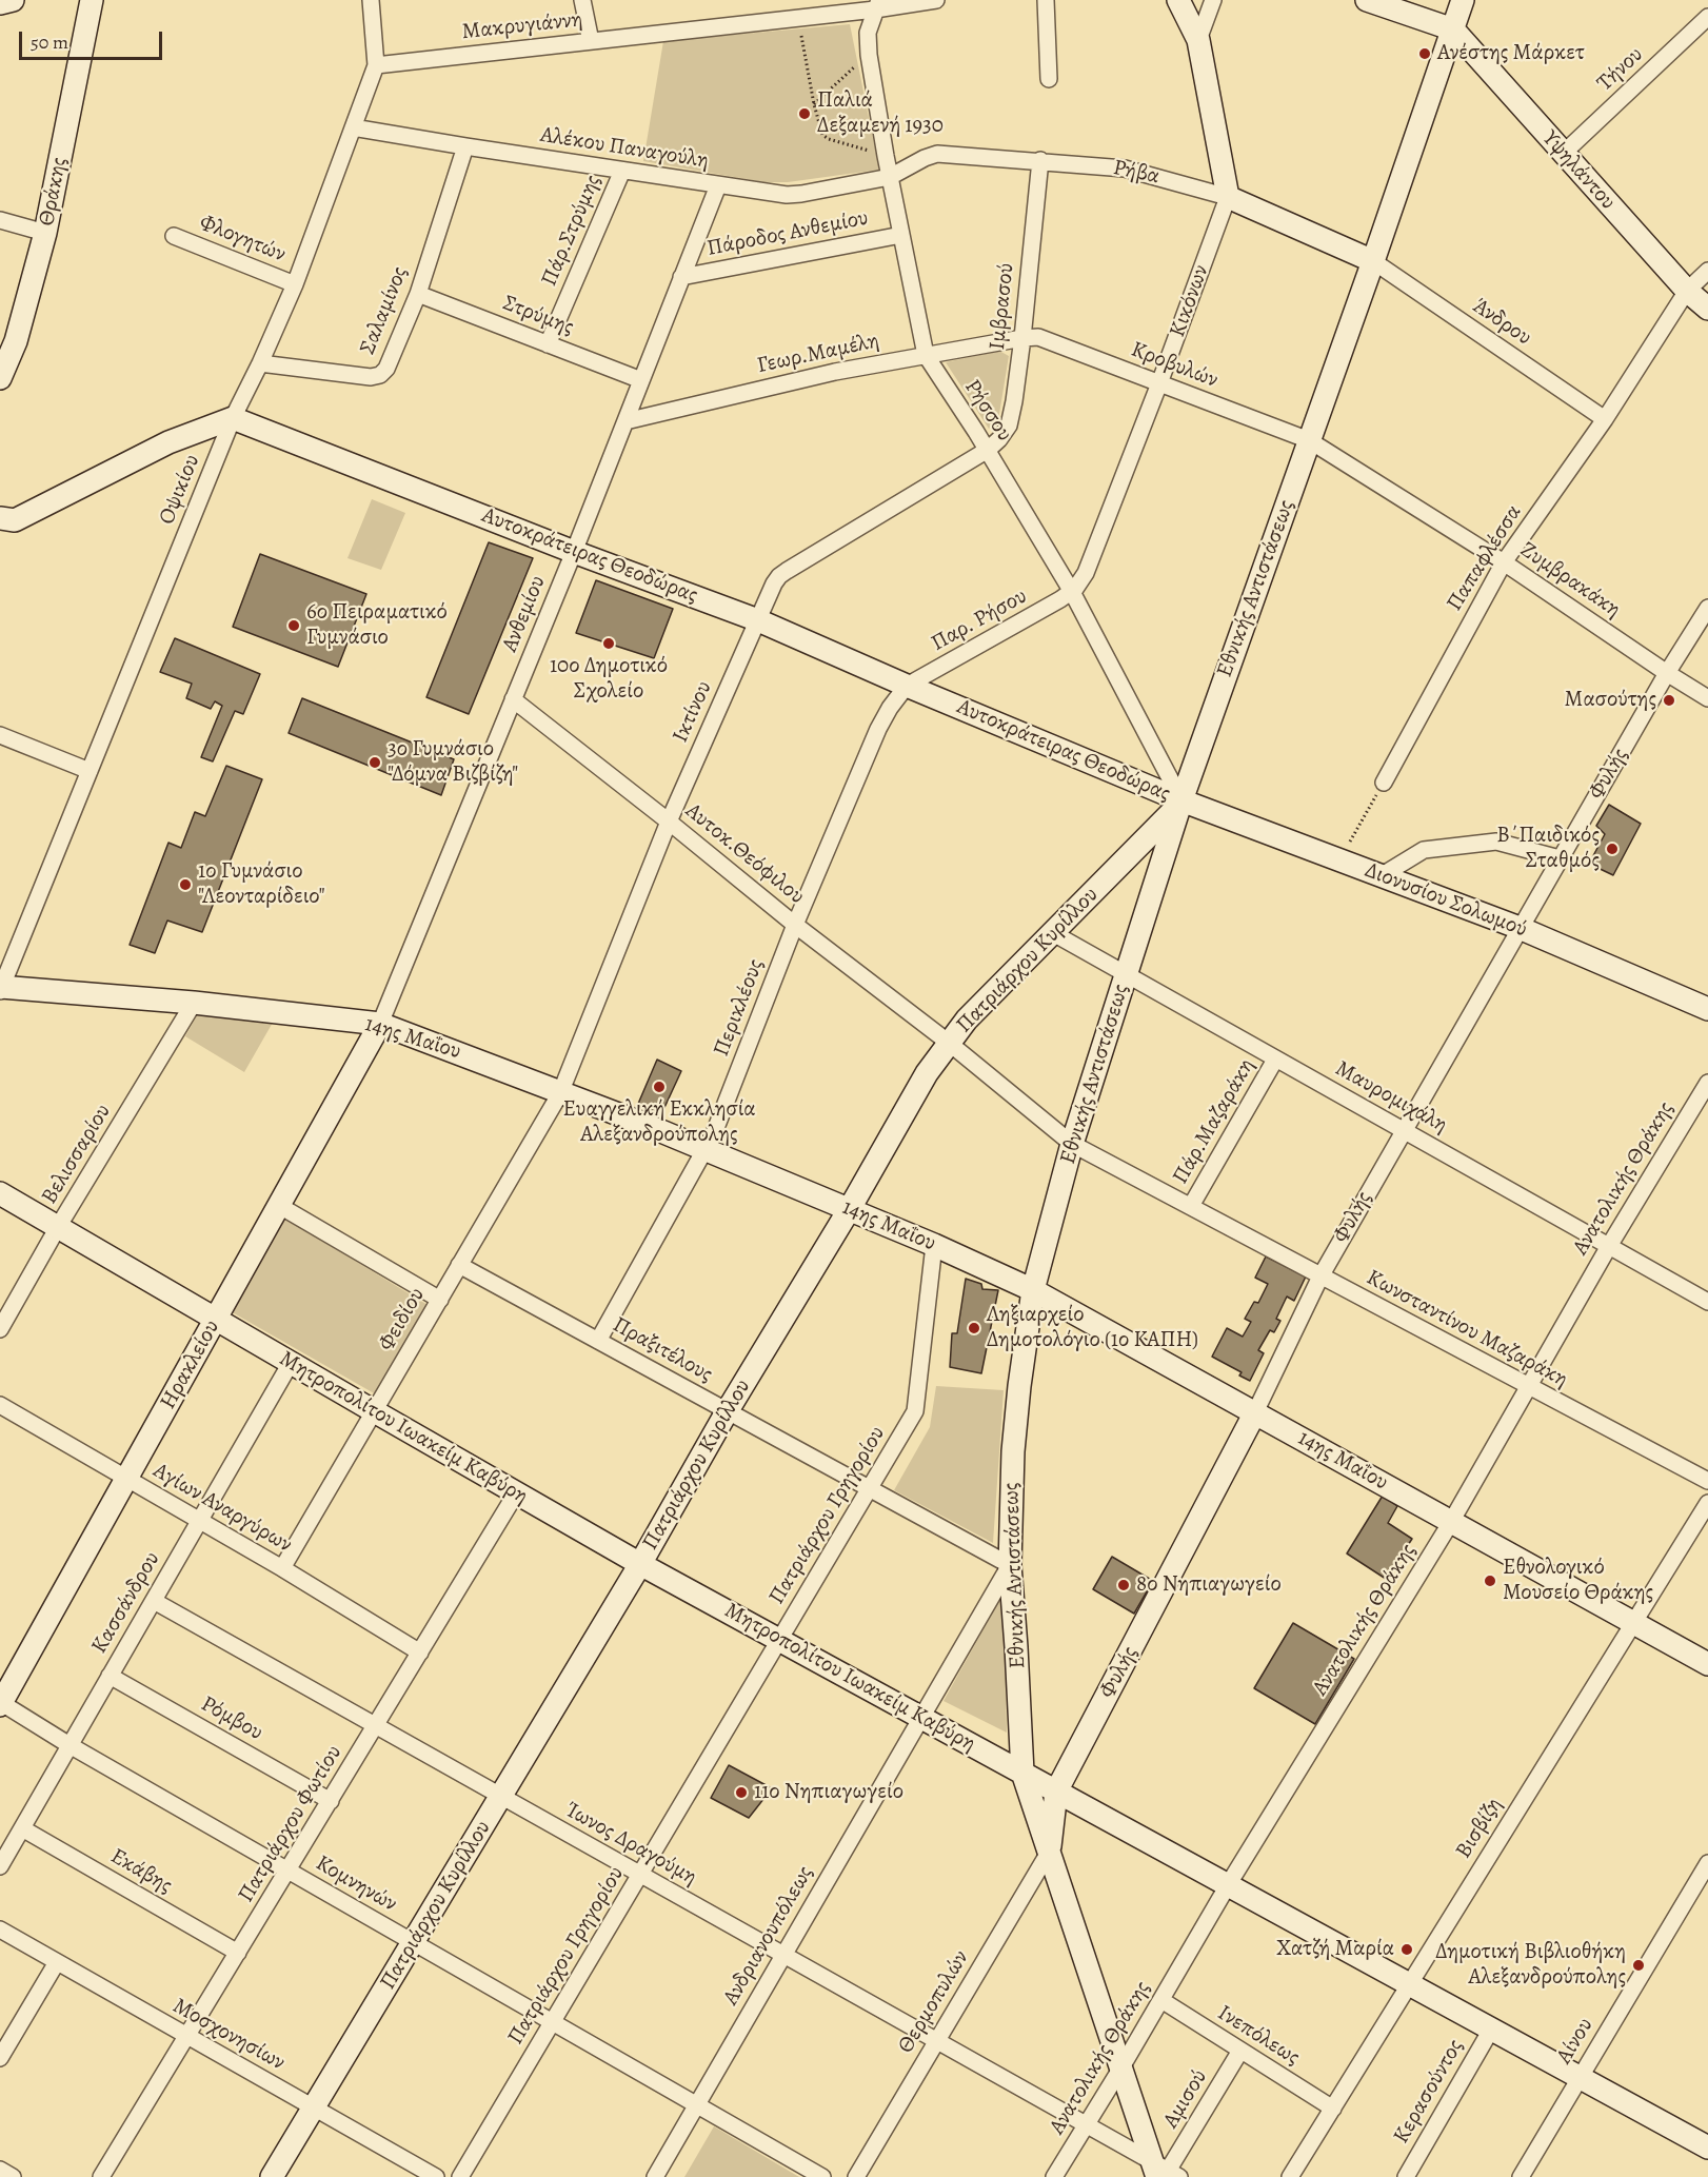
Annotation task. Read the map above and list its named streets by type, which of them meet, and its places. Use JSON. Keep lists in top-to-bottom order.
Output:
{
  "streets": {
    "street": [
      "Μακρυγιάννη",
      "Τήνου",
      "Αλέκου Παναγούλη",
      "Υψηλάντου",
      "Ρήβα",
      "Θράκης",
      "Πάρ.Στρύμης",
      "Πάροδος Ανθεμίου",
      "Φλογητών",
      "Κικόνων",
      "Ιμβρασού",
      "Σαλαμίνος",
      "Στρύμης",
      "Άνδρου",
      "Γεωρ.Μαμέλη",
      "Κροβυλών",
      "Ρήσσου",
      "Οψικίου",
      "Αυτοκράτειρας Θεοδώρας",
      "Παπαφλέσσα",
      "Ζυμβρακάκη",
      "Εθνικής Αντιστάσεως",
      "Ανθεμίου",
      "Παρ. Ρήσου",
      "Ικτίνου",
      "Φυλής",
      "Αυτοκ.Θεόφιλου",
      "Διονυσίου Σολωμού",
      "Πατριάρχου Κυρίλλου",
      "Περικλέους",
      "14ης Μαΐου",
      "Μαυρομιχάλη",
      "Πάρ.Μαζαράκη",
      "Βελισσαρίου",
      "Ανατολικής Θράκης",
      "Φειδίου",
      "Κωνσταντίνου Μαζαράκη",
      "Πραξιτέλους",
      "Ηρακλείου",
      "Μητροπολίτου Ιωακείμ Καβύρη",
      "Αγίων Αναργύρων",
      "Πατριάρχου Γρηγορίου",
      "Κασσάνδρου",
      "Ρόμβου",
      "Πατριάρχου Φωτίου",
      "Βισβίζη",
      "Ίωνος Δραγούμη",
      "Εκάβης",
      "Κομνηνών",
      "Ανδριανουπόλεως",
      "Θερμοπυλών",
      "Μοσχονησίων",
      "Ινεπόλεως",
      "Αίνου",
      "Κερασούντος",
      "Αμισού"
    ]
  },
  "crossings": [
    ["Μακρυγιάννη", "Ρήσσου"],
    ["Μακρυγιάννη", "Οψικίου"],
    ["Τήνου", "Υψηλάντου"],
    ["Αλέκου Παναγούλη", "Ρήβα"],
    ["Αλέκου Παναγούλη", "Πάρ.Στρύμης"],
    ["Αλέκου Παναγούλη", "Σαλαμίνος"],
    ["Αλέκου Παναγούλη", "Ρήσσου"],
    ["Αλέκου Παναγούλη", "Οψικίου"],
    ["Αλέκου Παναγούλη", "Ανθεμίου"],
    ["Υψηλάντου", "Παπαφλέσσα"],
    ["Υψηλάντου", "Εθνικής Αντιστάσεως"],
    ["Ρήβα", "Κικόνων"],
    ["Ρήβα", "Ιμβρασού"],
    ["Ρήβα", "Άνδρου"],
    ["Ρήβα", "Ρήσσου"],
    ["Ρήβα", "Εθνικής Αντιστάσεως"],
    ["Πάρ.Στρύμης", "Στρύμης"],
    ["Πάροδος Ανθεμίου", "Ρήσσου"],
    ["Πάροδος Ανθεμίου", "Ανθεμίου"],
    ["Φλογητών", "Οψικίου"],
    ["Κικόνων", "Κροβυλών"],
    ["Κικόνων", "Ρήσσου"],
    ["Κικόνων", "Παρ. Ρήσου"],
    ["Ιμβρασού", "Γεωρ.Μαμέλη"],
    ["Ιμβρασού", "Κροβυλών"],
    ["Ιμβρασού", "Ρήσσου"],
    ["Ιμβρασού", "Ικτίνου"],
    ["Σαλαμίνος", "Στρύμης"],
    ["Σαλαμίνος", "Οψικίου"],
    ["Στρύμης", "Ανθεμίου"],
    ["Άνδρου", "Παπαφλέσσα"],
    ["Άνδρου", "Εθνικής Αντιστάσεως"],
    ["Γεωρ.Μαμέλη", "Κροβυλών"],
    ["Γεωρ.Μαμέλη", "Ρήσσου"],
    ["Γεωρ.Μαμέλη", "Ανθεμίου"],
    ["Κροβυλών", "Ζυμβρακάκη"],
    ["Κροβυλών", "Εθνικής Αντιστάσεως"],
    ["Ρήσσου", "Αυτοκράτειρας Θεοδώρας"],
    ["Ρήσσου", "Εθνικής Αντιστάσεως"],
    ["Ρήσσου", "Παρ. Ρήσου"],
    ["Ρήσσου", "Ικτίνου"],
    ["Ρήσσου", "Διονυσίου Σολωμού"],
    ["Ρήσσου", "Πατριάρχου Κυρίλλου"],
    ["Οψικίου", "Αυτοκράτειρας Θεοδώρας"],
    ["Οψικίου", "14ης Μαΐου"],
    ["Αυτοκράτειρας Θεοδώρας", "Εθνικής Αντιστάσεως"],
    ["Αυτοκράτειρας Θεοδώρας", "Ανθεμίου"],
    ["Αυτοκράτειρας Θεοδώρας", "Παρ. Ρήσου"],
    ["Αυτοκράτειρας Θεοδώρας", "Ικτίνου"],
    ["Αυτοκράτειρας Θεοδώρας", "Διονυσίου Σολωμού"],
    ["Αυτοκράτειρας Θεοδώρας", "Πατριάρχου Κυρίλλου"],
    ["Αυτοκράτειρας Θεοδώρας", "Περικλέους"],
    ["Παπαφλέσσα", "Ζυμβρακάκη"],
    ["Ζυμβρακάκη", "Εθνικής Αντιστάσεως"],
    ["Ζυμβρακάκη", "Φυλής"],
    ["Εθνικής Αντιστάσεως", "Φυλής"],
    ["Εθνικής Αντιστάσεως", "Αυτοκ.Θεόφιλου"],
    ["Εθνικής Αντιστάσεως", "Διονυσίου Σολωμού"],
    ["Εθνικής Αντιστάσεως", "Πατριάρχου Κυρίλλου"],
    ["Εθνικής Αντιστάσεως", "14ης Μαΐου"],
    ["Εθνικής Αντιστάσεως", "Μαυρομιχάλη"],
    ["Εθνικής Αντιστάσεως", "Ανατολικής Θράκης"],
    ["Εθνικής Αντιστάσεως", "Κωνσταντίνου Μαζαράκη"],
    ["Εθνικής Αντιστάσεως", "Πραξιτέλους"],
    ["Εθνικής Αντιστάσεως", "Μητροπολίτου Ιωακείμ Καβύρη"],
    ["Εθνικής Αντιστάσεως", "Ίωνος Δραγούμη"],
    ["Εθνικής Αντιστάσεως", "Ανδριανουπόλεως"],
    ["Εθνικής Αντιστάσεως", "Θερμοπυλών"],
    ["Εθνικής Αντιστάσεως", "Αμισού"],
    ["Ανθεμίου", "Αυτοκ.Θεόφιλου"],
    ["Ανθεμίου", "14ης Μαΐου"],
    ["Ανθεμίου", "Ηρακλείου"],
    ["Παρ. Ρήσου", "Περικλέους"],
    ["Ικτίνου", "Αυτοκ.Θεόφιλου"],
    ["Ικτίνου", "14ης Μαΐου"],
    ["Ικτίνου", "Φειδίου"],
    ["Φυλής", "Διονυσίου Σολωμού"],
    ["Φυλής", "14ης Μαΐου"],
    ["Φυλής", "Μαυρομιχάλη"],
    ["Φυλής", "Κωνσταντίνου Μαζαράκη"],
    ["Φυλής", "Μητροπολίτου Ιωακείμ Καβύρη"],
    ["Φυλής", "Θερμοπυλών"],
    ["Αυτοκ.Θεόφιλου", "Πατριάρχου Κυρίλλου"],
    ["Αυτοκ.Θεόφιλου", "Περικλέους"],
    ["Αυτοκ.Θεόφιλου", "Κωνσταντίνου Μαζαράκη"],
    ["Διονυσίου Σολωμού", "Πατριάρχου Κυρίλλου"],
    ["Πατριάρχου Κυρίλλου", "14ης Μαΐου"],
    ["Πατριάρχου Κυρίλλου", "Μαυρομιχάλη"],
    ["Πατριάρχου Κυρίλλου", "Πραξιτέλους"],
    ["Πατριάρχου Κυρίλλου", "Μητροπολίτου Ιωακείμ Καβύρη"],
    ["Πατριάρχου Κυρίλλου", "Ίωνος Δραγούμη"],
    ["Πατριάρχου Κυρίλλου", "Κομνηνών"],
    ["Πατριάρχου Κυρίλλου", "Μοσχονησίων"],
    ["Περικλέους", "14ης Μαΐου"],
    ["Περικλέους", "Πραξιτέλους"],
    ["14ης Μαΐου", "Βελισσαρίου"],
    ["14ης Μαΐου", "Ανατολικής Θράκης"],
    ["14ης Μαΐου", "Φειδίου"],
    ["14ης Μαΐου", "Ηρακλείου"],
    ["14ης Μαΐου", "Πατριάρχου Γρηγορίου"],
    ["14ης Μαΐου", "Βισβίζη"],
    ["Μαυρομιχάλη", "Πάρ.Μαζαράκη"],
    ["Μαυρομιχάλη", "Ανατολικής Θράκης"],
    ["Πάρ.Μαζαράκη", "Κωνσταντίνου Μαζαράκη"],
    ["Βελισσαρίου", "Μητροπολίτου Ιωακείμ Καβύρη"],
    ["Ανατολικής Θράκης", "Κωνσταντίνου Μαζαράκη"],
    ["Ανατολικής Θράκης", "Μητροπολίτου Ιωακείμ Καβύρη"],
    ["Ανατολικής Θράκης", "Ίωνος Δραγούμη"],
    ["Ανατολικής Θράκης", "Ινεπόλεως"],
    ["Φειδίου", "Πραξιτέλους"],
    ["Φειδίου", "Μητροπολίτου Ιωακείμ Καβύρη"],
    ["Φειδίου", "Αγίων Αναργύρων"],
    ["Πραξιτέλους", "Πατριάρχου Γρηγορίου"],
    ["Πραξιτέλους", "Ανδριανουπόλεως"],
    ["Ηρακλείου", "Μητροπολίτου Ιωακείμ Καβύρη"],
    ["Ηρακλείου", "Αγίων Αναργύρων"],
    ["Ηρακλείου", "Κομνηνών"],
    ["Μητροπολίτου Ιωακείμ Καβύρη", "Πατριάρχου Γρηγορίου"],
    ["Μητροπολίτου Ιωακείμ Καβύρη", "Κασσάνδρου"],
    ["Μητροπολίτου Ιωακείμ Καβύρη", "Πατριάρχου Φωτίου"],
    ["Μητροπολίτου Ιωακείμ Καβύρη", "Βισβίζη"],
    ["Μητροπολίτου Ιωακείμ Καβύρη", "Ανδριανουπόλεως"],
    ["Μητροπολίτου Ιωακείμ Καβύρη", "Αίνου"],
    ["Μητροπολίτου Ιωακείμ Καβύρη", "Κερασούντος"],
    ["Αγίων Αναργύρων", "Κασσάνδρου"],
    ["Αγίων Αναργύρων", "Πατριάρχου Φωτίου"],
    ["Πατριάρχου Γρηγορίου", "Ίωνος Δραγούμη"],
    ["Πατριάρχου Γρηγορίου", "Κομνηνών"],
    ["Κασσάνδρου", "Ρόμβου"],
    ["Κασσάνδρου", "Ίωνος Δραγούμη"],
    ["Κασσάνδρου", "Εκάβης"],
    ["Κασσάνδρου", "Κομνηνών"],
    ["Ρόμβου", "Πατριάρχου Φωτίου"],
    ["Πατριάρχου Φωτίου", "Ίωνος Δραγούμη"],
    ["Πατριάρχου Φωτίου", "Εκάβης"],
    ["Πατριάρχου Φωτίου", "Κομνηνών"],
    ["Πατριάρχου Φωτίου", "Μοσχονησίων"],
    ["Βισβίζη", "Ινεπόλεως"],
    ["Ίωνος Δραγούμη", "Ανδριανουπόλεως"],
    ["Ίωνος Δραγούμη", "Θερμοπυλών"],
    ["Ίωνος Δραγούμη", "Αμισού"],
    ["Κομνηνών", "Ανδριανουπόλεως"],
    ["Ινεπόλεως", "Αμισού"]
  ],
  "places": [
    "Ανέστης Μάρκετ",
    "Παλιά Δεξαμενή 1930",
    "6ο Πειραματικό Γυμνάσιο",
    "10ο Δημοτικό Σχολείο",
    "Μασούτης",
    "3ο Γυμνάσιο \"Δόμνα Βιζβίζη\"",
    "Β΄Παιδικός Σταθμός",
    "1ο Γυμνάσιο \"Λεονταρίδειο\"",
    "Ευαγγελική Εκκλησία Αλεξανδρούπολης",
    "Ληξιαρχείο Δημοτολόγιο (1ο ΚΑΠΗ)",
    "Εθνολογικό Μουσείο Θράκης",
    "8ο Νηπιαγωγείο",
    "11ο Νηπιαγωγείο",
    "Χατζή Μαρία",
    "Δημοτική Βιβλιοθήκη Αλεξανδρούπολης"
  ],
  "scale_bar": "50 m"
}
